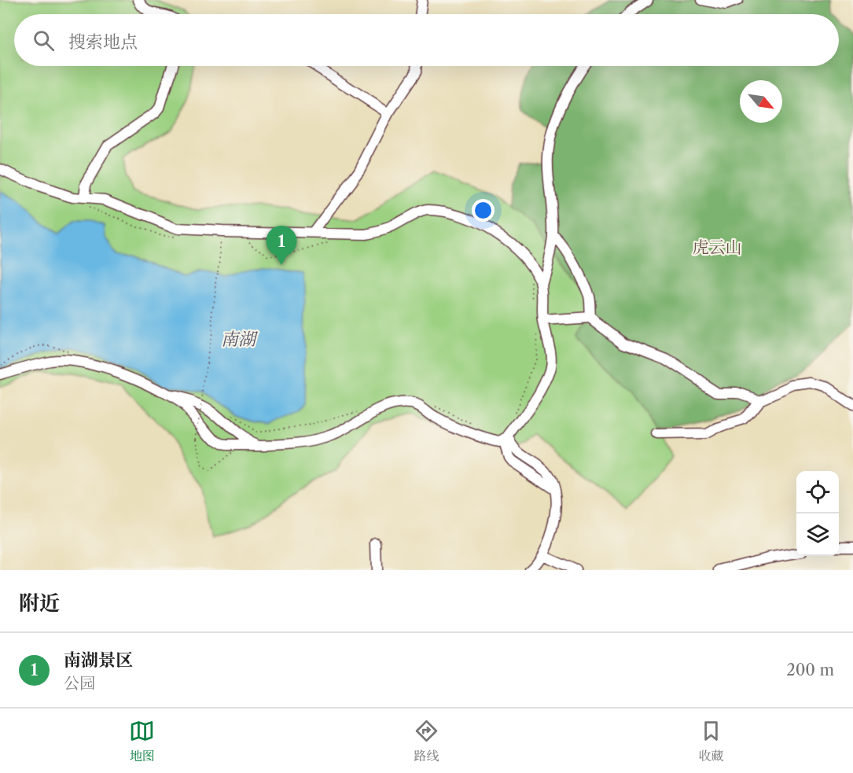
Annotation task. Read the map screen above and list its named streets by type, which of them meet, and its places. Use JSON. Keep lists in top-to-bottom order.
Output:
{
  "water": ["南湖"],
  "parks": ["虎云山"],
  "north": "bottom right",
  "page": {
    "search": "搜索地点",
    "pins": "1",
    "heading": "附近",
    "list": [
      {
        "mark": "1",
        "name": "南湖景区",
        "note": "公园",
        "value": "200 m"
      }
    ],
    "nav": ["地图", "路线", "收藏"]
  }
}
